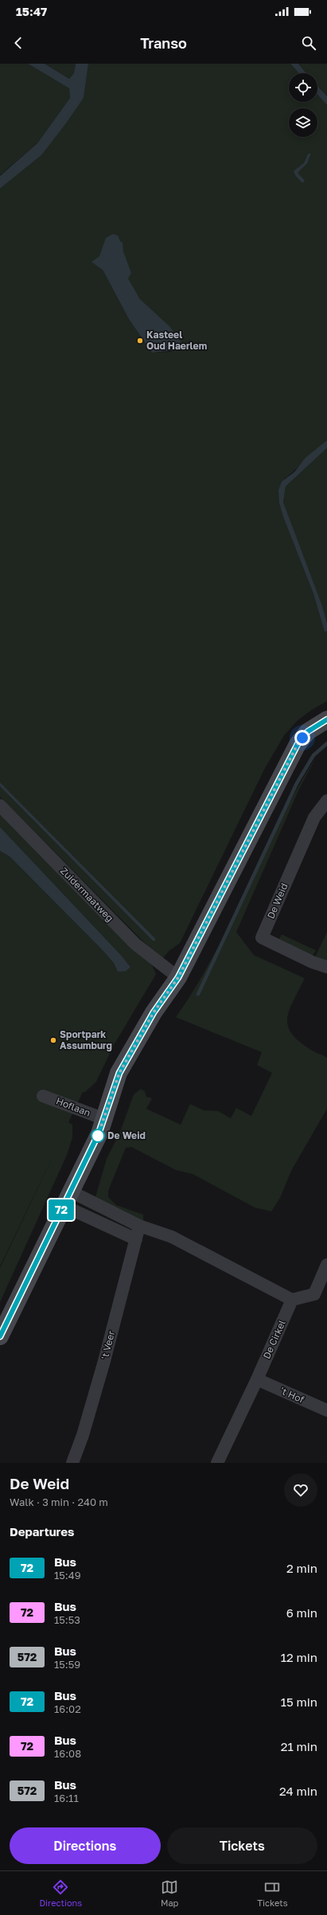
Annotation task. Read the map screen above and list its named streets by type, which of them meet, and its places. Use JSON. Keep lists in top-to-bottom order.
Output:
{
  "streets": {
    "main road": ["Hoflaan"],
    "street": [
      "Zuidermaatweg",
      "De Weid",
      "De Cirkel",
      "'t Veer",
      "'t Hof"
    ]
  },
  "crossings": [
    ["Zuidermaatweg", "Hoflaan"],
    ["De Cirkel", "'t Hof"]
  ],
  "places": ["Kasteel Oud Haerlem", "Sportpark Assumburg", "De Weid"],
  "lines": ["bus line 72"],
  "page": {
    "status": "15:47",
    "header": "Transo",
    "on_map": "72",
    "heading": [
      ["De Weid", "Walk · 3 min · 240 m"],
      "Departures"
    ],
    "list": [
      {
        "mark": "72",
        "name": "Bus",
        "note": "15:49",
        "value": "2 min"
      },
      {
        "mark": "72",
        "name": "Bus",
        "note": "15:53",
        "value": "6 min"
      },
      {
        "mark": "572",
        "name": "Bus",
        "note": "15:59",
        "value": "12 min"
      },
      {
        "mark": "72",
        "name": "Bus",
        "note": "16:02",
        "value": "15 min"
      },
      {
        "mark": "72",
        "name": "Bus",
        "note": "16:08",
        "value": "21 min"
      },
      {
        "mark": "572",
        "name": "Bus",
        "note": "16:11",
        "value": "24 min"
      }
    ],
    "buttons": ["Directions", "Tickets"],
    "tabs": ["Directions", "Map", "Tickets"]
  }
}
